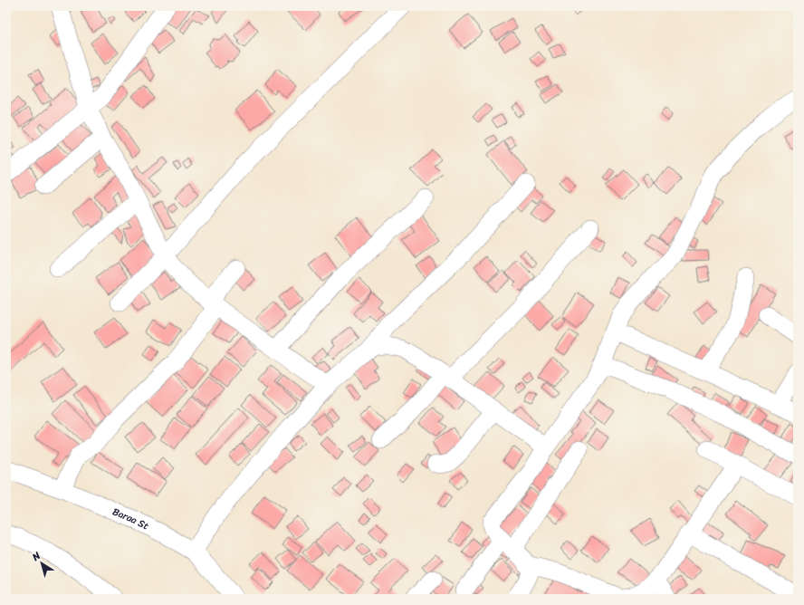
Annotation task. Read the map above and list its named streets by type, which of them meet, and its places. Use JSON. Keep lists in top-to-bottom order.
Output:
{
  "streets": {
    "street": ["Baraa St"]
  },
  "north": "top left"
}
